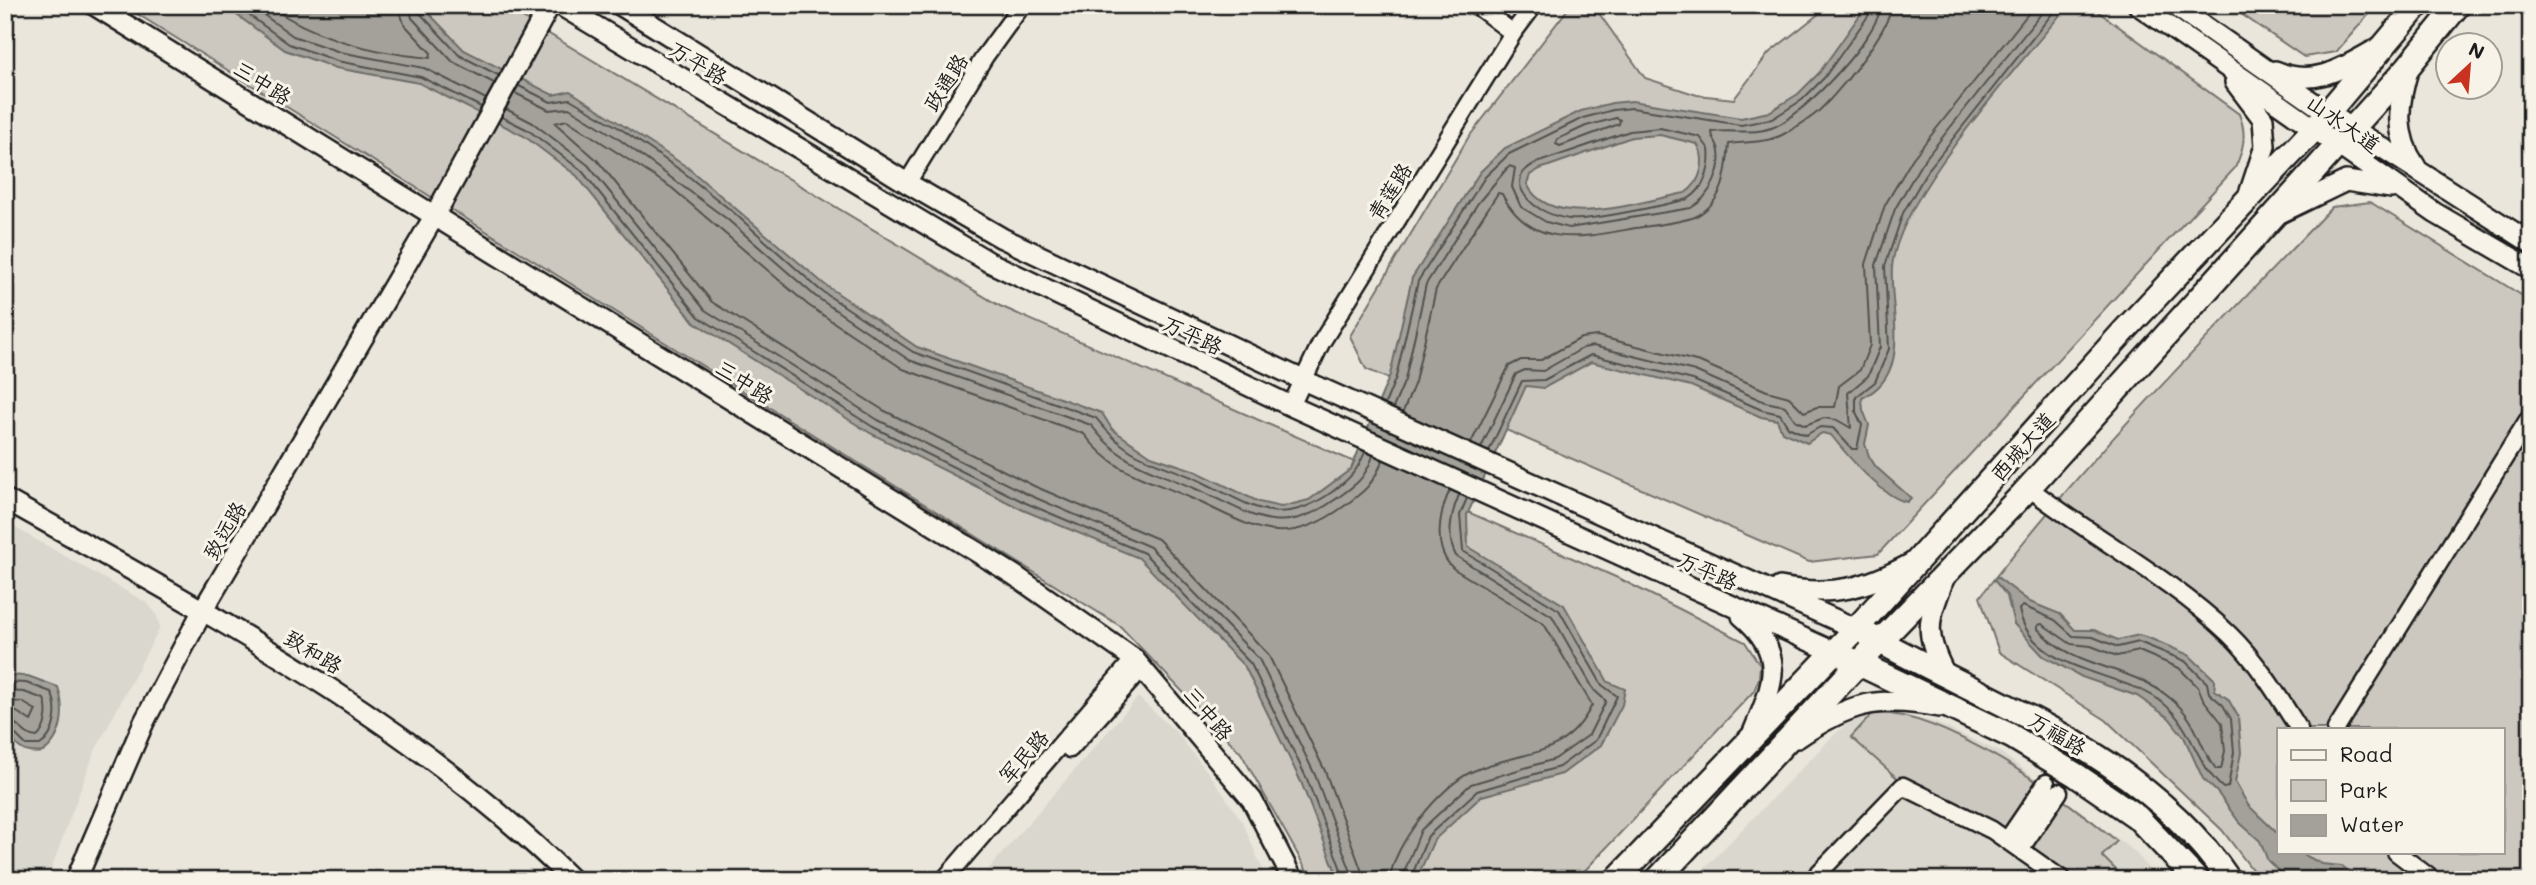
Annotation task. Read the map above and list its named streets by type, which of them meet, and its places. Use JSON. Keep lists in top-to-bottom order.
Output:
{
  "streets": {
    "highway": ["西城大道", "万福路"],
    "main road": [
      "万平路",
      "三中路",
      "山水大道",
      "致远路",
      "致和路"
    ],
    "street": ["政通路", "青莲路", "军民路"]
  },
  "crossings": [
    ["万平路", "政通路"],
    ["万平路", "青莲路"],
    ["万平路", "西城大道"],
    ["万平路", "万福路"],
    ["三中路", "致远路"],
    ["三中路", "军民路"],
    ["山水大道", "西城大道"],
    ["西城大道", "万福路"],
    ["致远路", "致和路"]
  ],
  "legend": ["Road", "Park", "Water"],
  "north": "top right"
}
